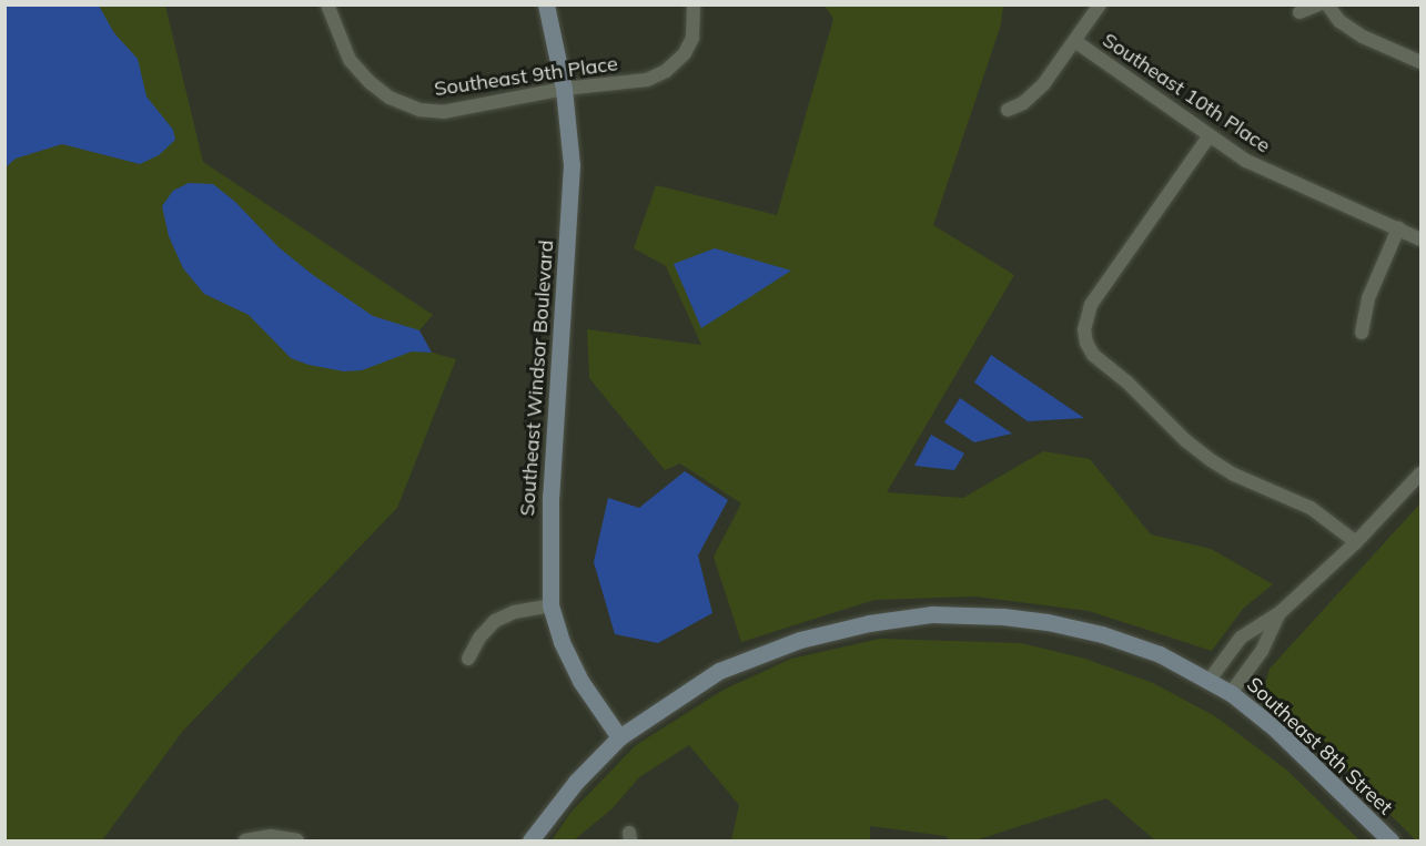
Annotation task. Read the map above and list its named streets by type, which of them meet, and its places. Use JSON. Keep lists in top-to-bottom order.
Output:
{
  "streets": {
    "street": [
      "Southeast 9th Place",
      "Southeast 10th Place",
      "Southeast Windsor Boulevard",
      "Southeast 8th Street"
    ]
  },
  "crossings": [
    ["Southeast 9th Place", "Southeast Windsor Boulevard"],
    ["Southeast Windsor Boulevard", "Southeast 8th Street"]
  ]
}
